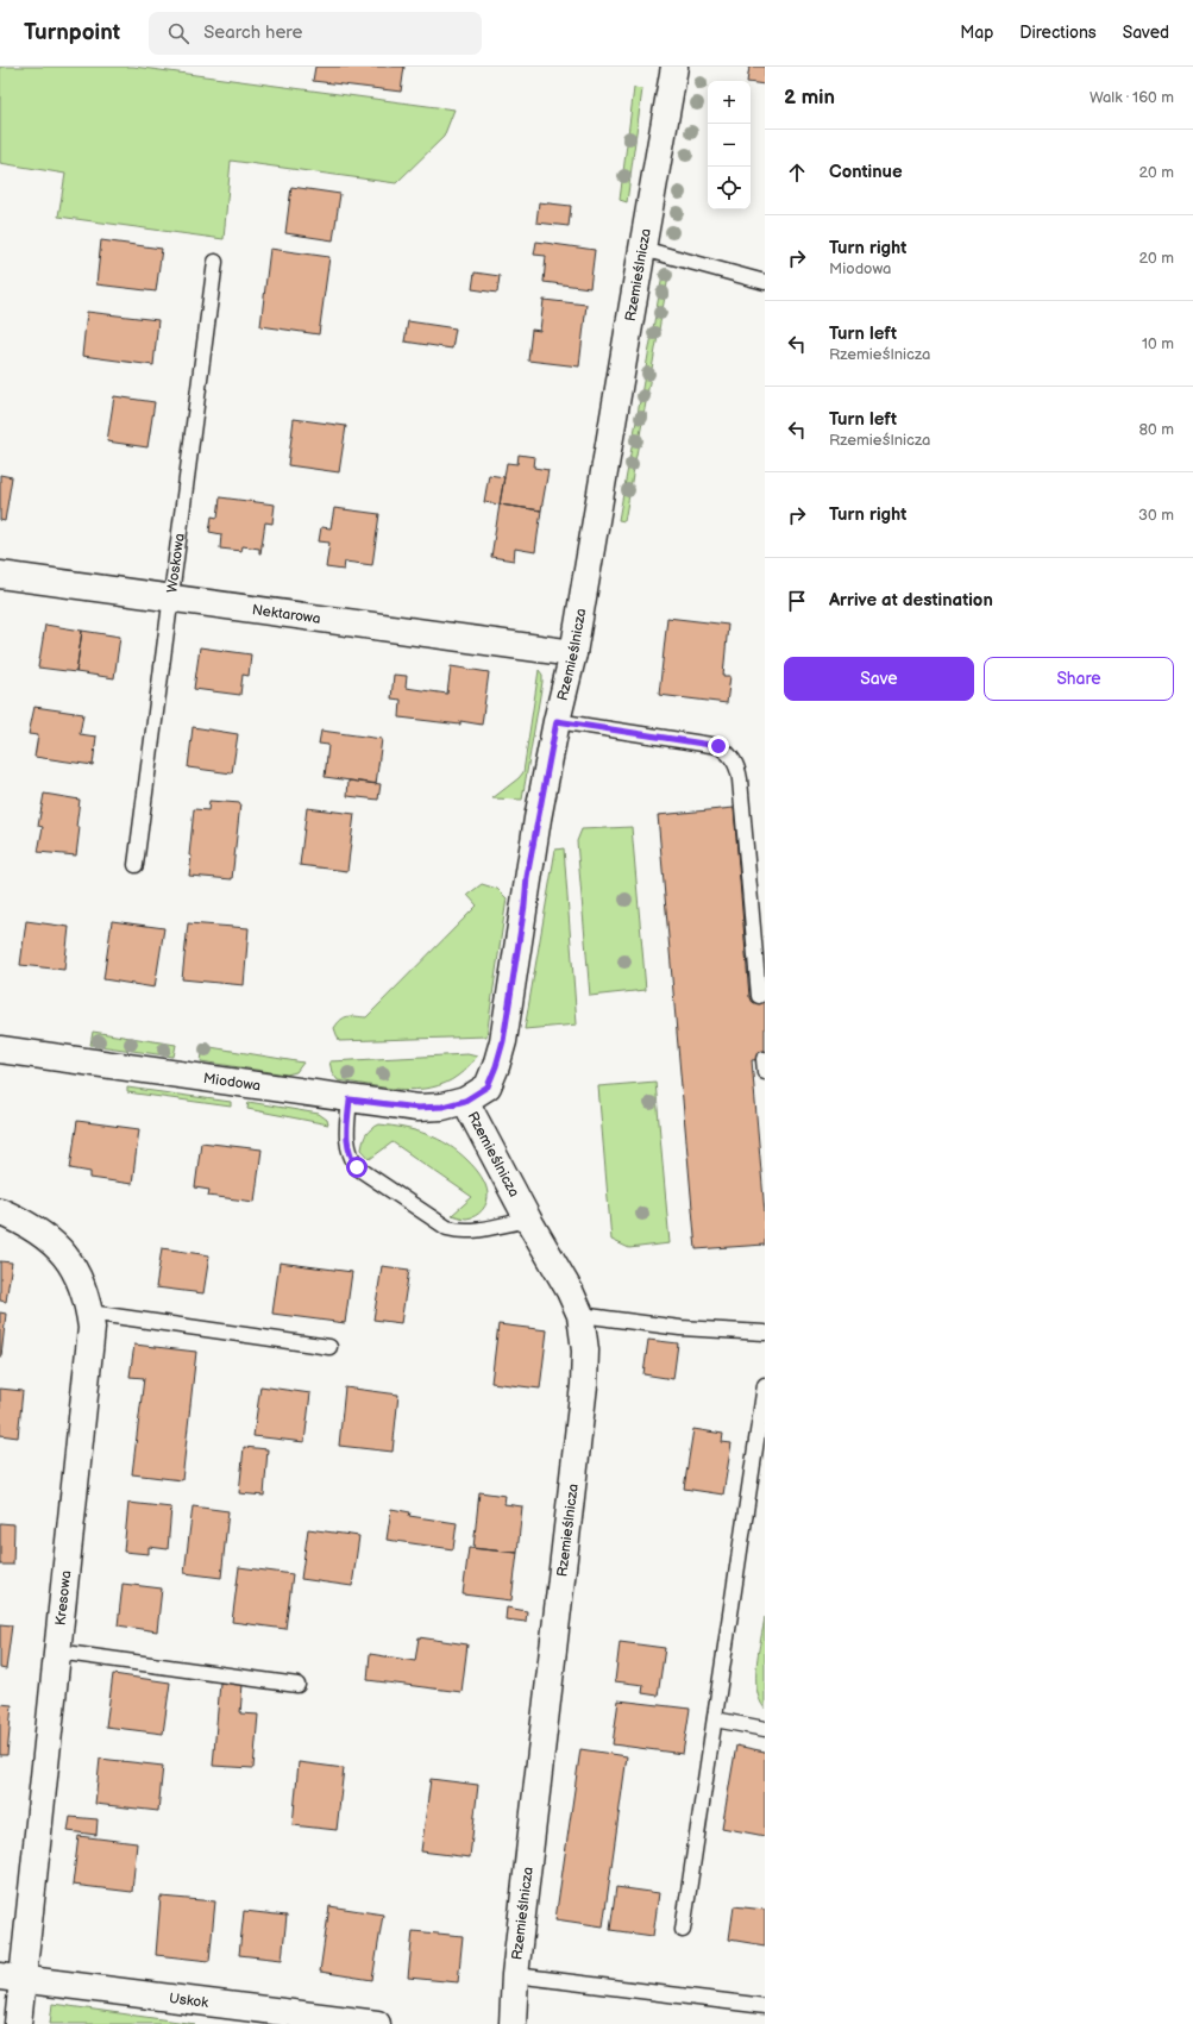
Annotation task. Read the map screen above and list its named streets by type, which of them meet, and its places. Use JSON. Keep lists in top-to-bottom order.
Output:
{
  "streets": {
    "street": [
      "Rzemieślnicza",
      "Nektarowa",
      "Miodowa",
      "Kresowa",
      "Uskok"
    ],
    "lane": ["Woskowa"]
  },
  "crossings": [
    ["Rzemieślnicza", "Nektarowa"],
    ["Rzemieślnicza", "Miodowa"],
    ["Woskowa", "Nektarowa"],
    ["Kresowa", "Uskok"]
  ],
  "page": {
    "header": "Turnpoint",
    "search": "Search here",
    "nav": ["Map", "Directions", "Saved"],
    "heading": ["2 min", "Walk · 160 m"],
    "map_buttons": ["+", "−"],
    "list": [
      ["Continue", "20 m"],
      ["Turn right", "Miodowa", "20 m"],
      ["Turn left", "Rzemieślnicza", "10 m"],
      ["Turn left", "Rzemieślnicza", "80 m"],
      ["Turn right", "30 m"],
      "Arrive at destination"
    ],
    "buttons": ["Save", "Share"]
  }
}
